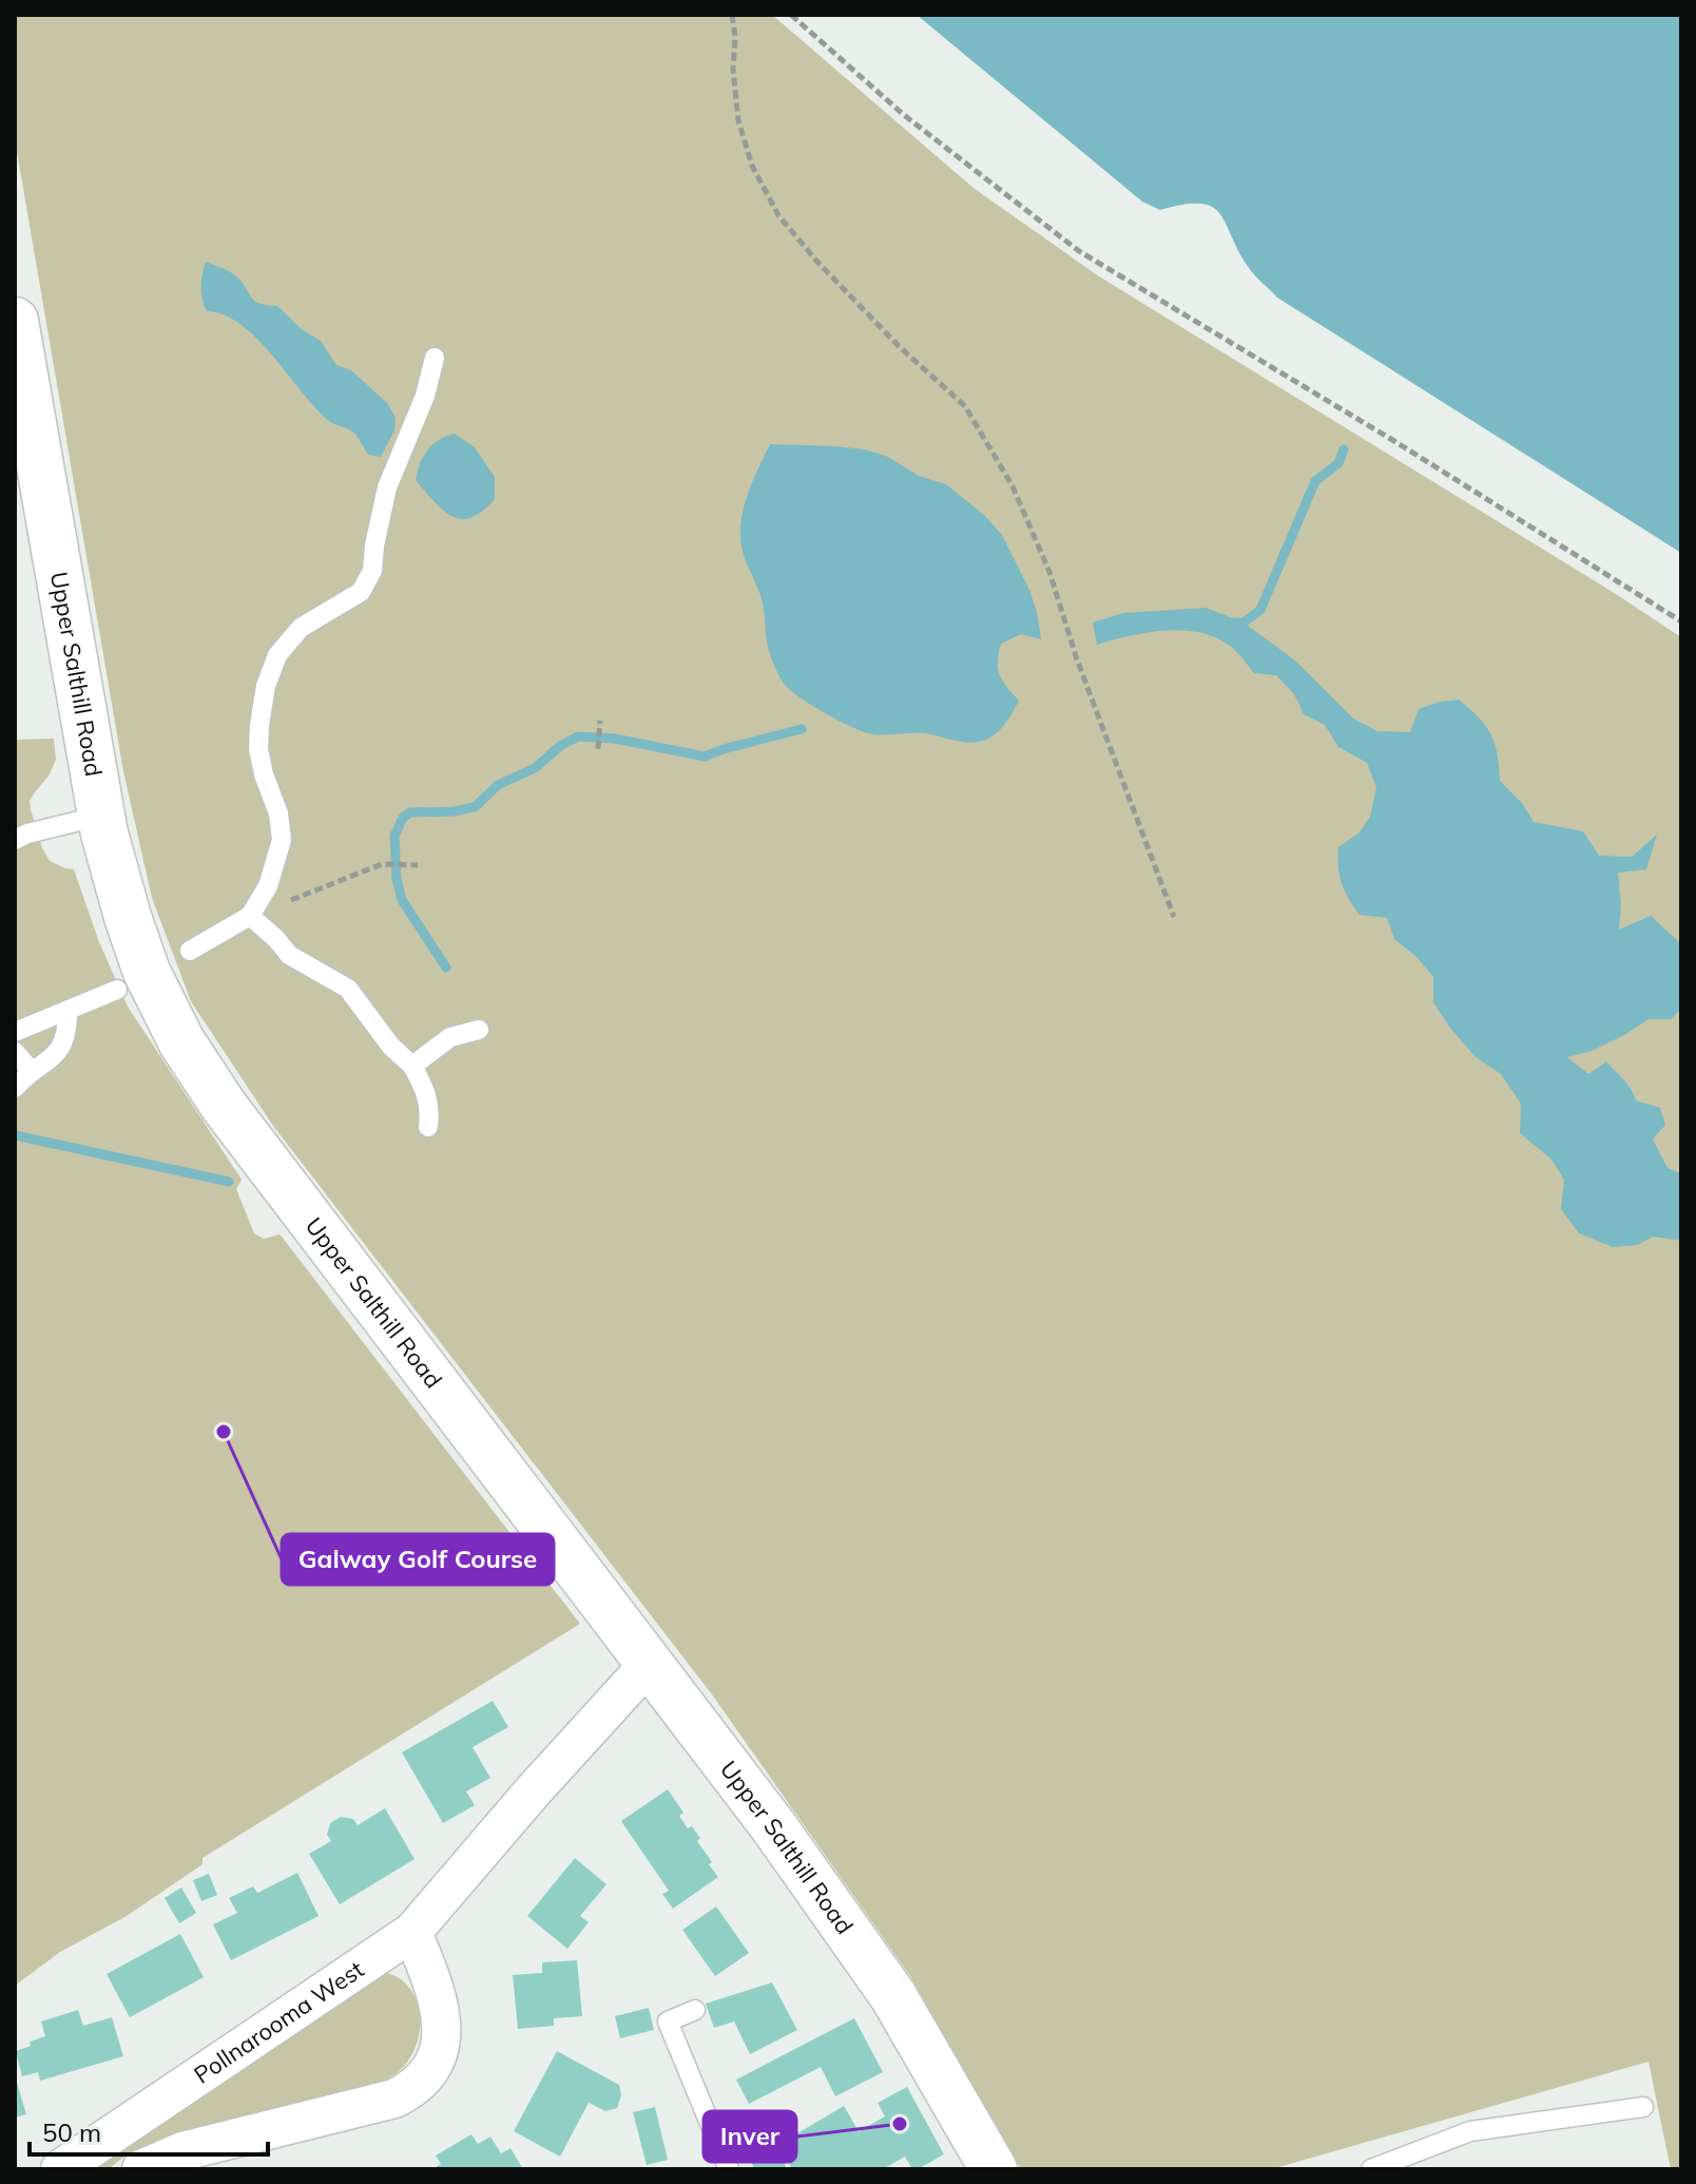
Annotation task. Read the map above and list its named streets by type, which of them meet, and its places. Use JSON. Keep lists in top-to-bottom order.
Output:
{
  "streets": {
    "main road": ["Upper Salthill Road"],
    "street": ["Pollnarooma West"]
  },
  "crossings": [
    ["Upper Salthill Road", "Pollnarooma West"]
  ],
  "places": ["Galway Golf Course", "Inver"],
  "scale_bar": "50 m"
}
